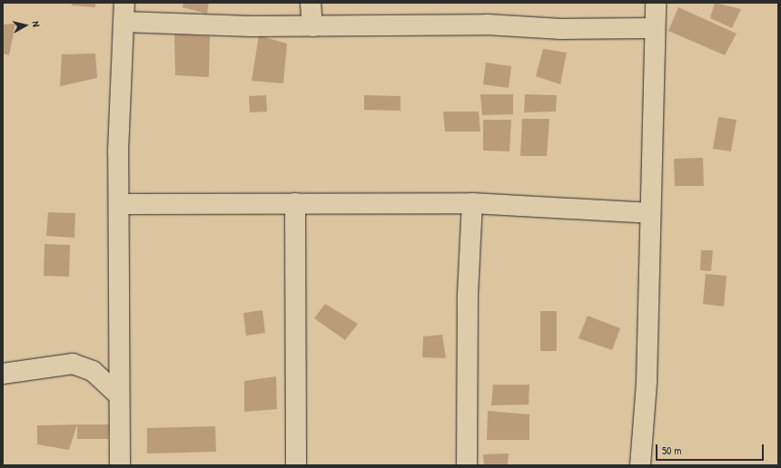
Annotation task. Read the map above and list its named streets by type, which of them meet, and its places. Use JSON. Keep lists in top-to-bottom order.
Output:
{
  "scale_bar": "50 m",
  "north": "right"
}
